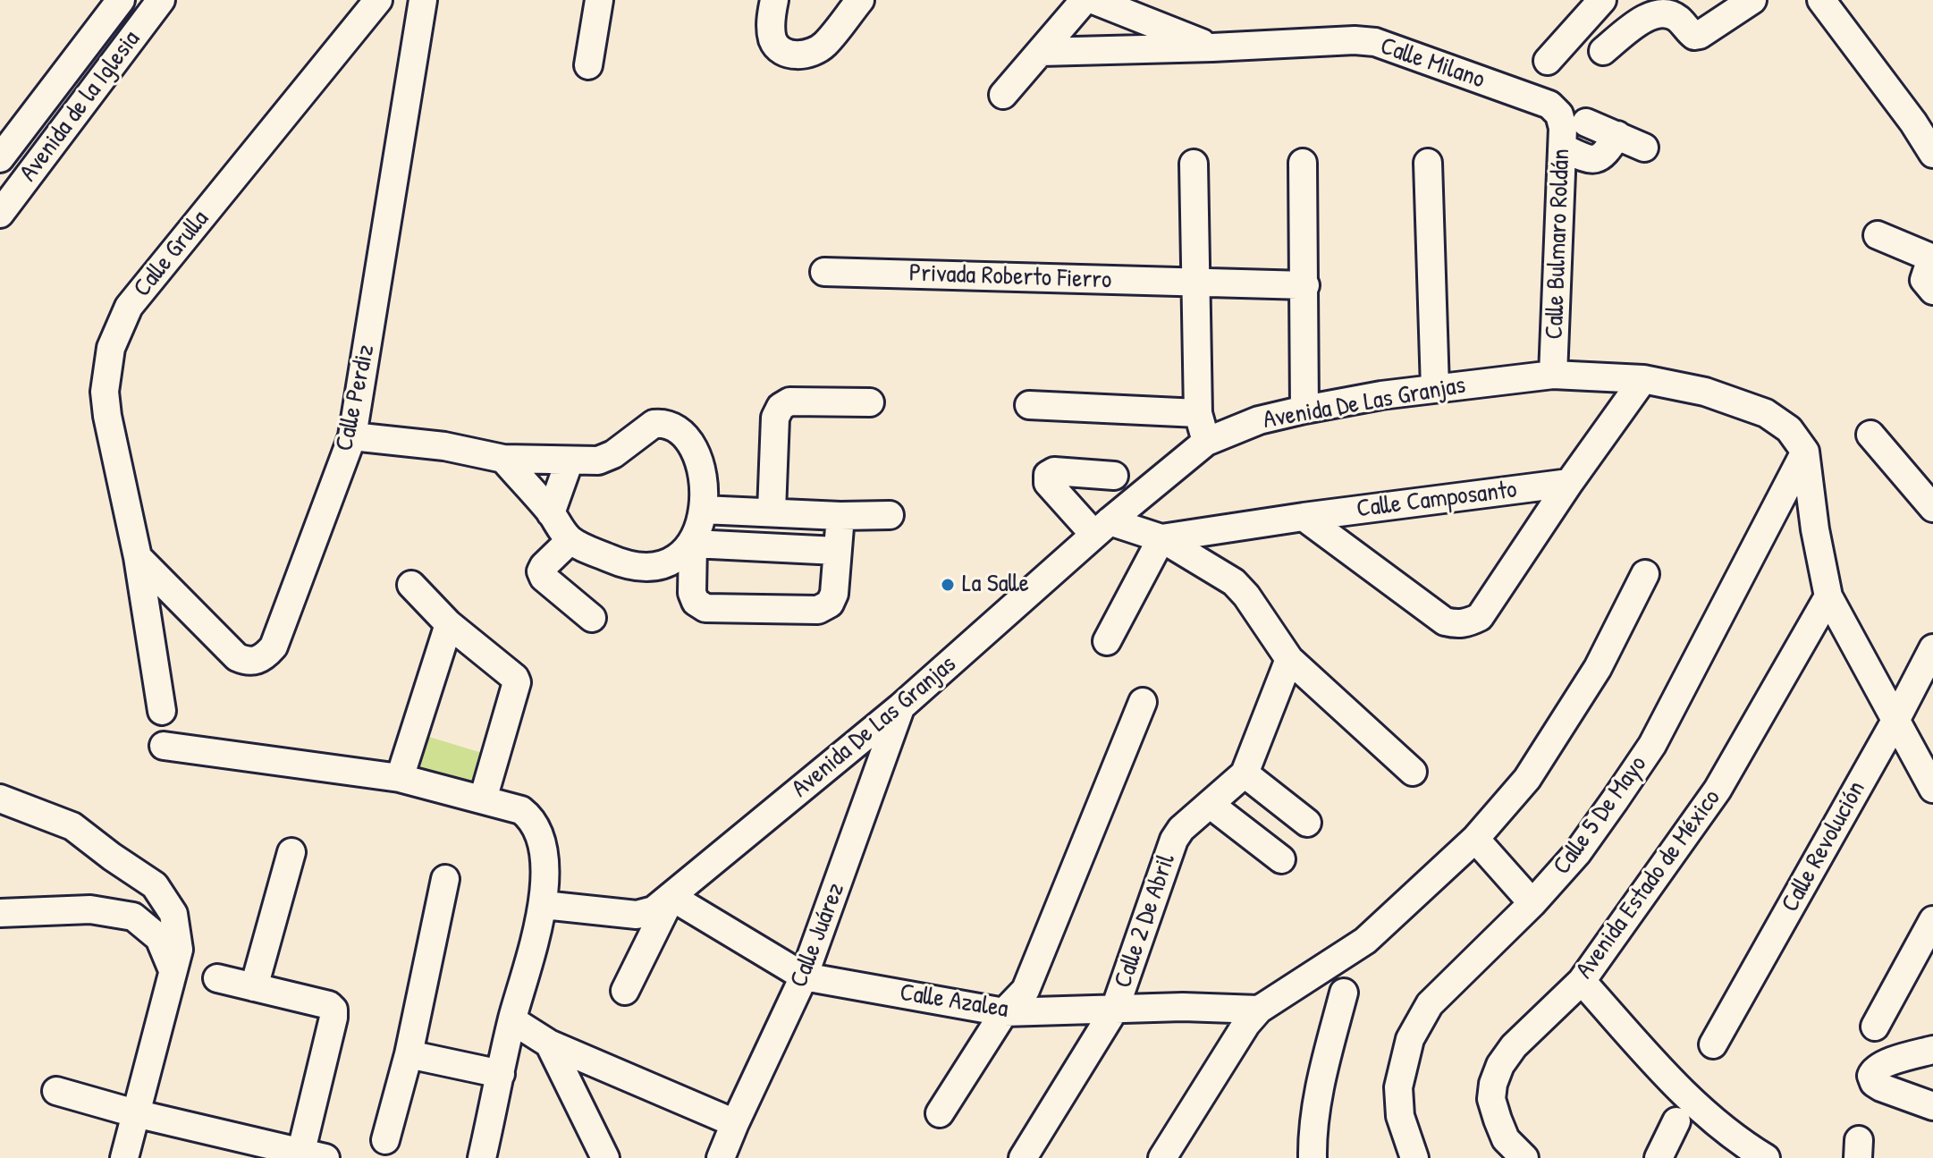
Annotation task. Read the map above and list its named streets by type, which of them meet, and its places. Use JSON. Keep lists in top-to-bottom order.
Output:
{
  "streets": {
    "street": [
      "Calle Milano",
      "Avenida de la Iglesia",
      "Calle Bulmaro Roldán",
      "Calle Grulla",
      "Privada Roberto Fierro",
      "Calle Perdiz",
      "Avenida De Las Granjas",
      "Calle Camposanto",
      "Calle 5 De Mayo",
      "Calle Revolución",
      "Avenida Estado de México",
      "Calle 2 De Abril",
      "Calle Juárez",
      "Calle Azalea"
    ]
  },
  "crossings": [
    ["Calle Milano", "Calle Bulmaro Roldán"],
    ["Calle Bulmaro Roldán", "Avenida De Las Granjas"],
    ["Calle Grulla", "Calle Perdiz"],
    ["Avenida De Las Granjas", "Calle Camposanto"],
    ["Avenida De Las Granjas", "Calle 5 De Mayo"],
    ["Avenida De Las Granjas", "Calle Juárez"],
    ["Avenida De Las Granjas", "Calle Azalea"],
    ["Calle 2 De Abril", "Calle Azalea"],
    ["Calle Juárez", "Calle Azalea"]
  ],
  "places": ["La Salle"]
}
